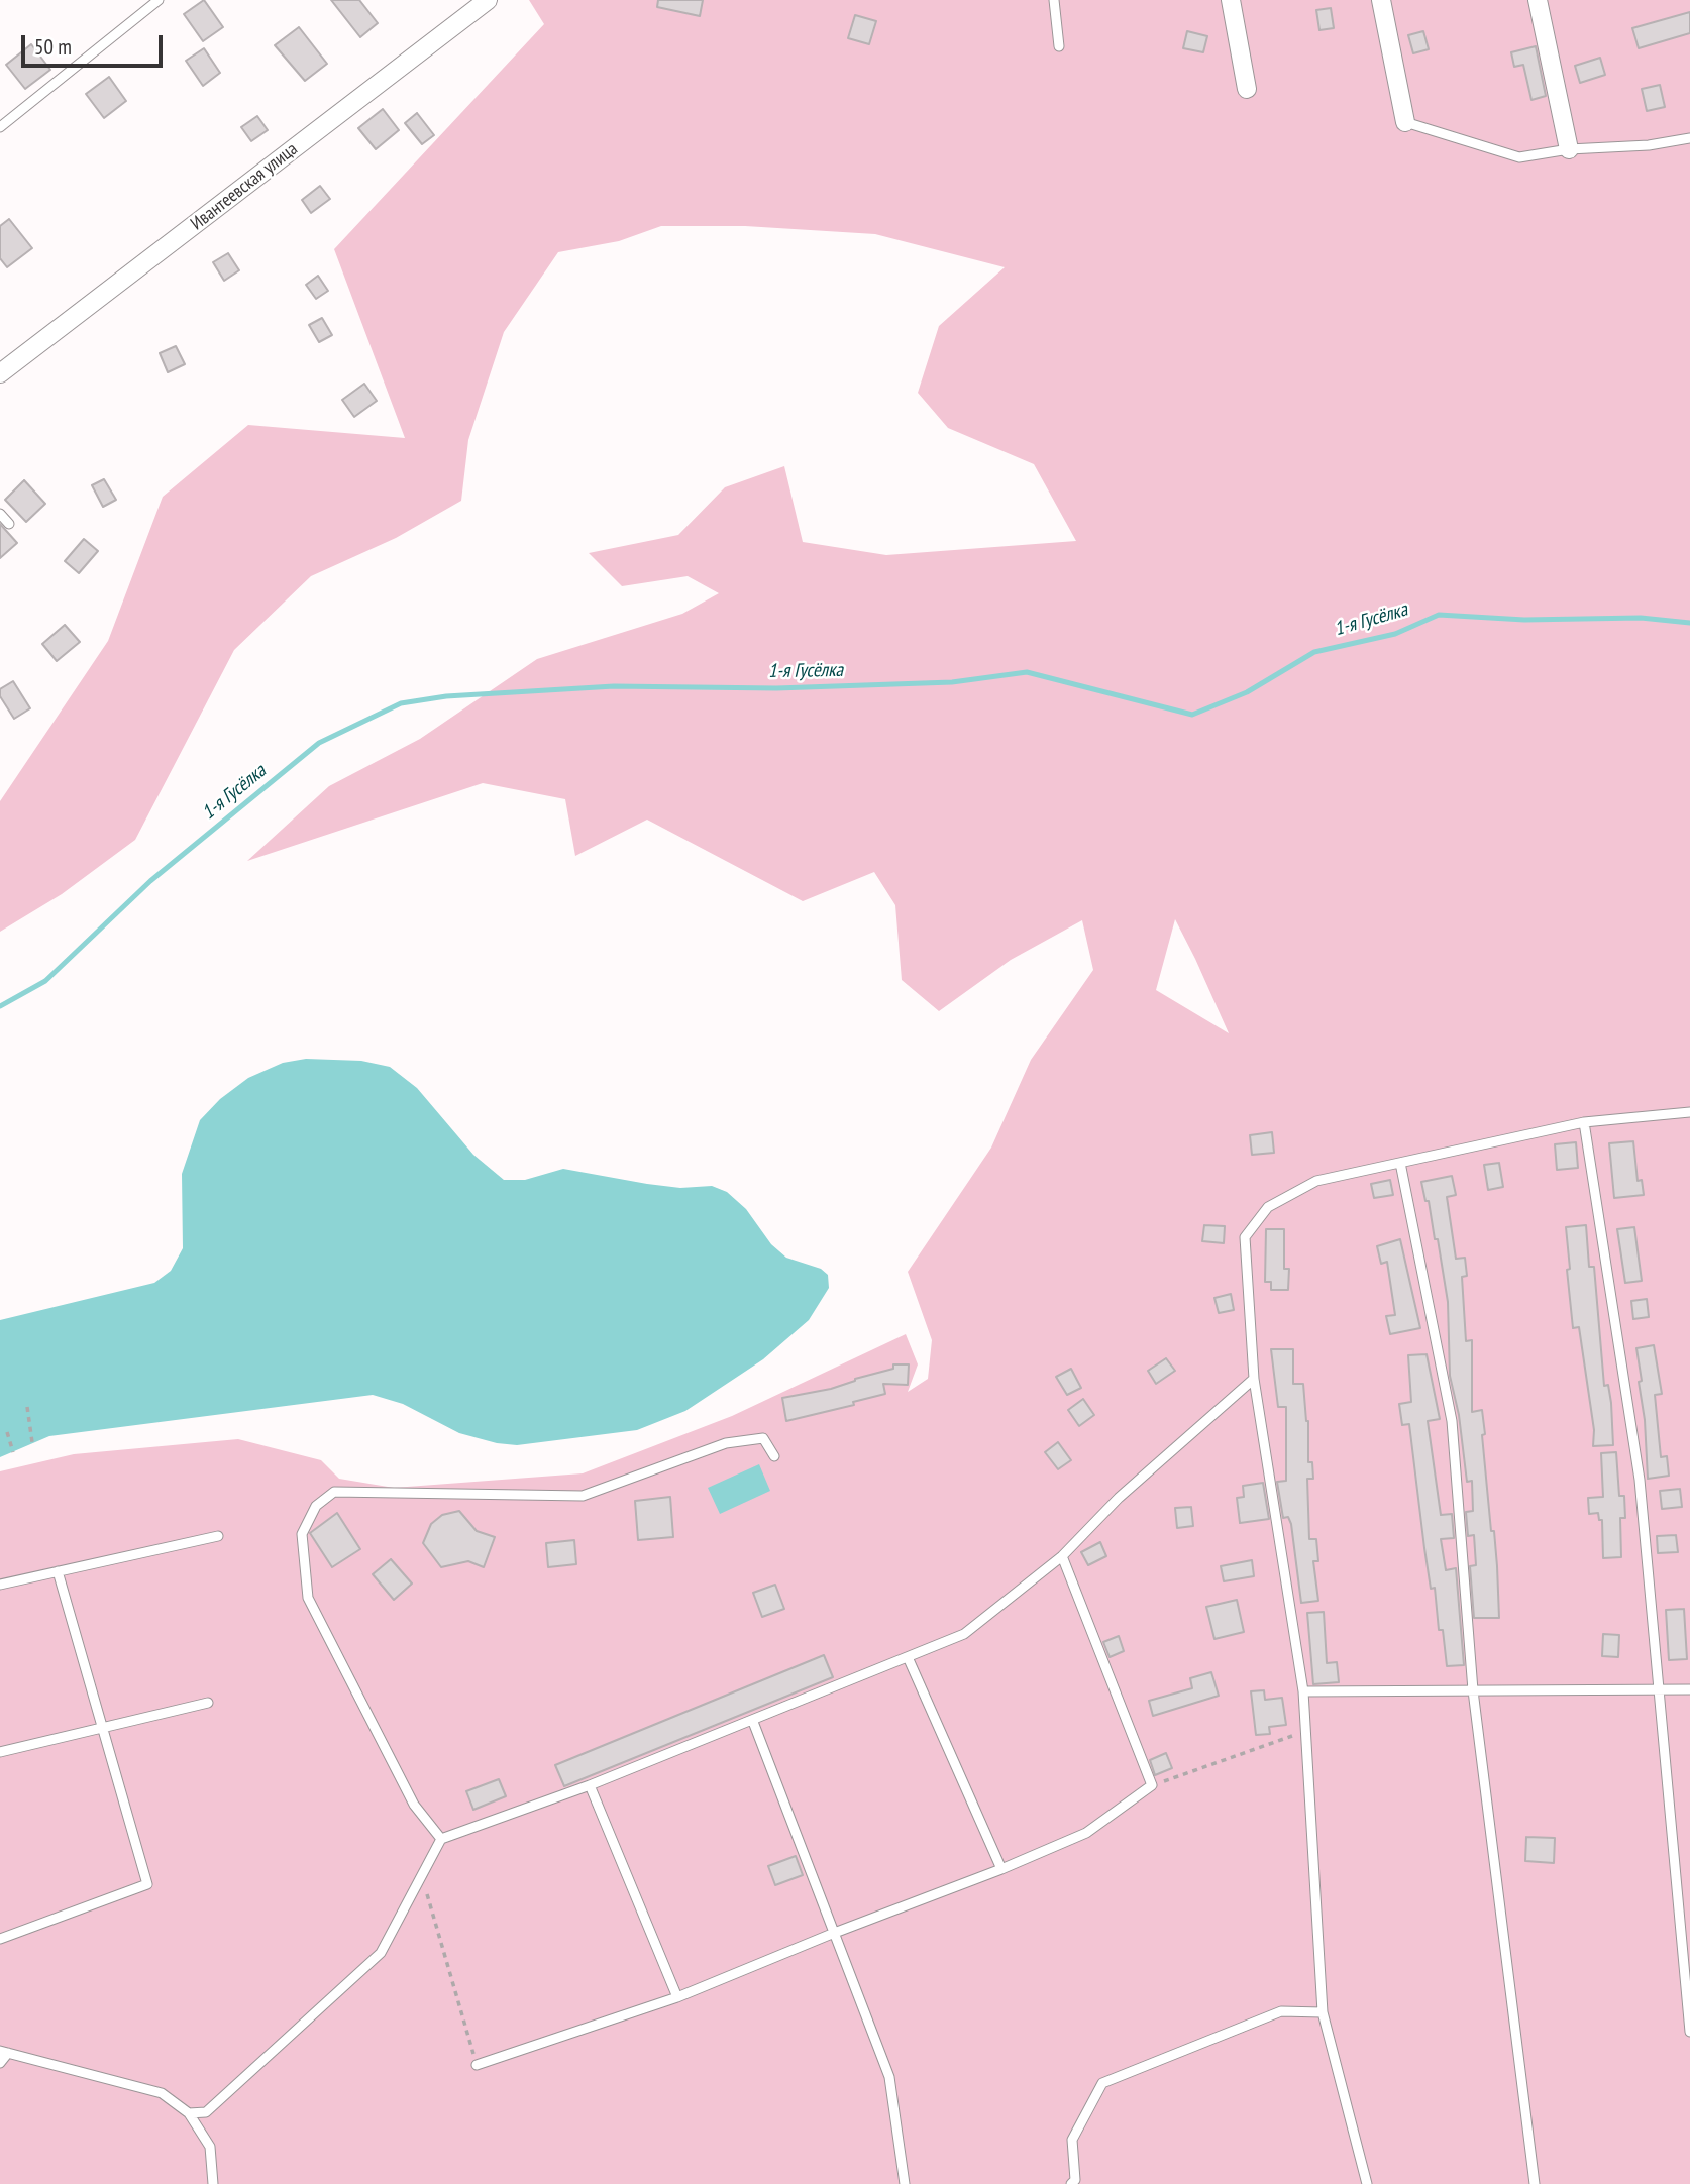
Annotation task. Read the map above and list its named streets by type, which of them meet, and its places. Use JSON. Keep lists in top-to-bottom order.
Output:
{
  "streets": {
    "street": ["Ивантеевская улица"]
  },
  "water": ["1-я Гусёлка"],
  "scale_bar": "50 m"
}
